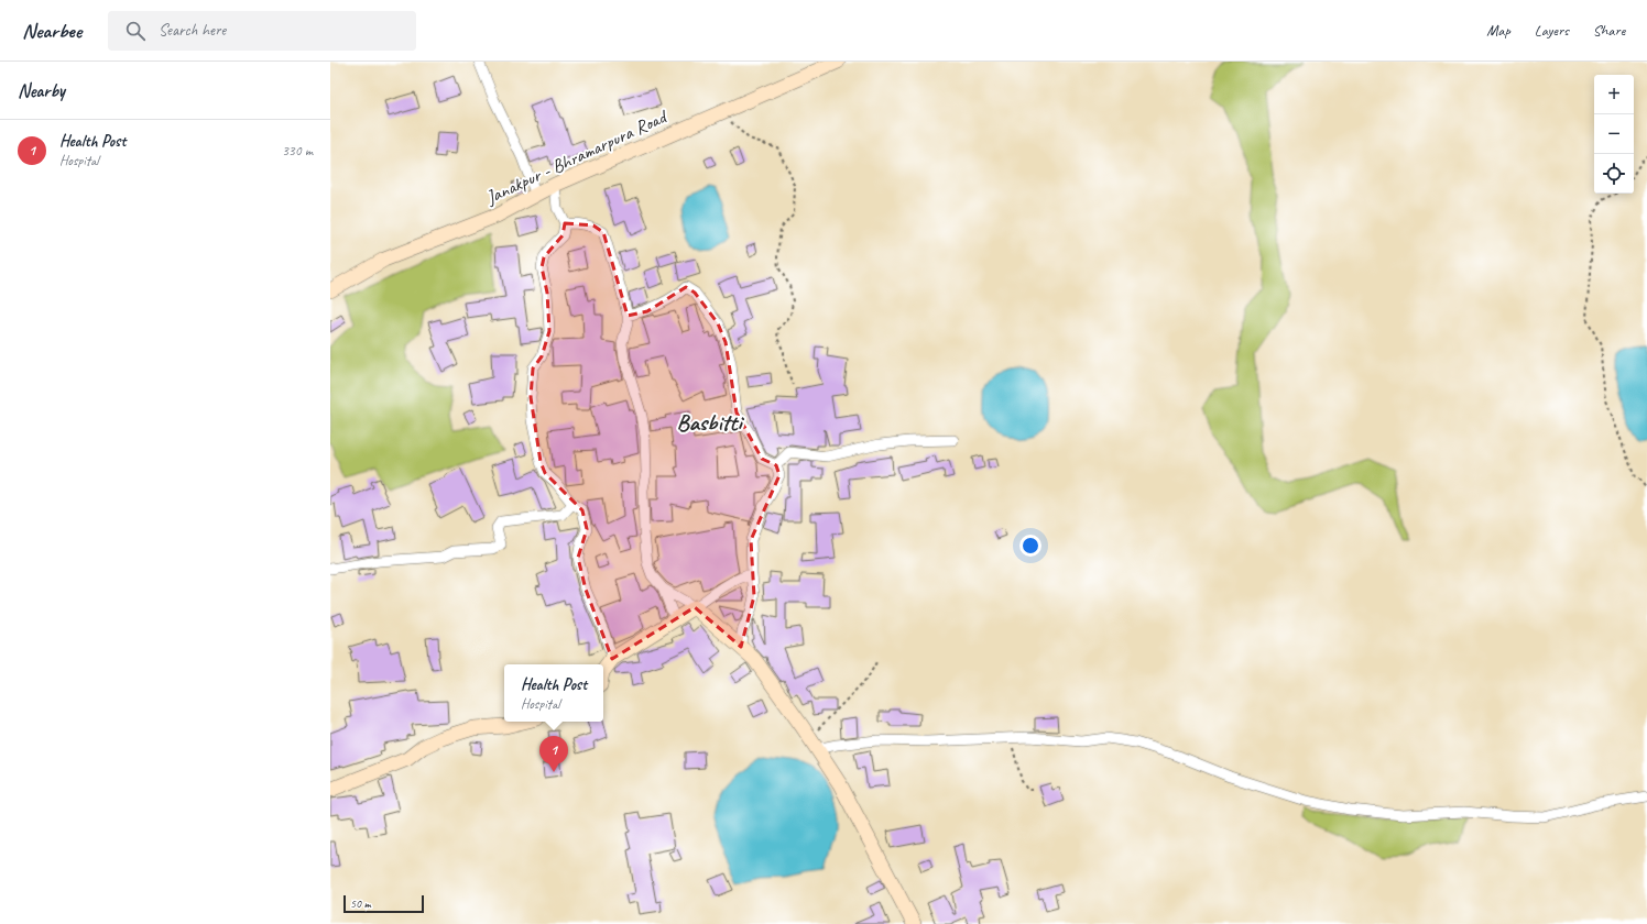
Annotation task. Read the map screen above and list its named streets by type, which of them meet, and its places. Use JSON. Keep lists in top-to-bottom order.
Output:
{
  "streets": {
    "street": ["Janakpur - Bhramarpura Road"]
  },
  "districts": ["Basbitti"],
  "scale_bar": "50 m",
  "page": {
    "header": "Nearbee",
    "search": "Search here",
    "nav": ["Map", "Layers", "Share"],
    "heading": "Nearby",
    "map_buttons": ["+", "−"],
    "list": [
      {
        "mark": "1",
        "name": "Health Post",
        "note": "Hospital",
        "value": "330 m"
      }
    ],
    "popup": ["Health Post", "Hospital"],
    "pins": "1",
    "scale": "50 m"
  }
}
